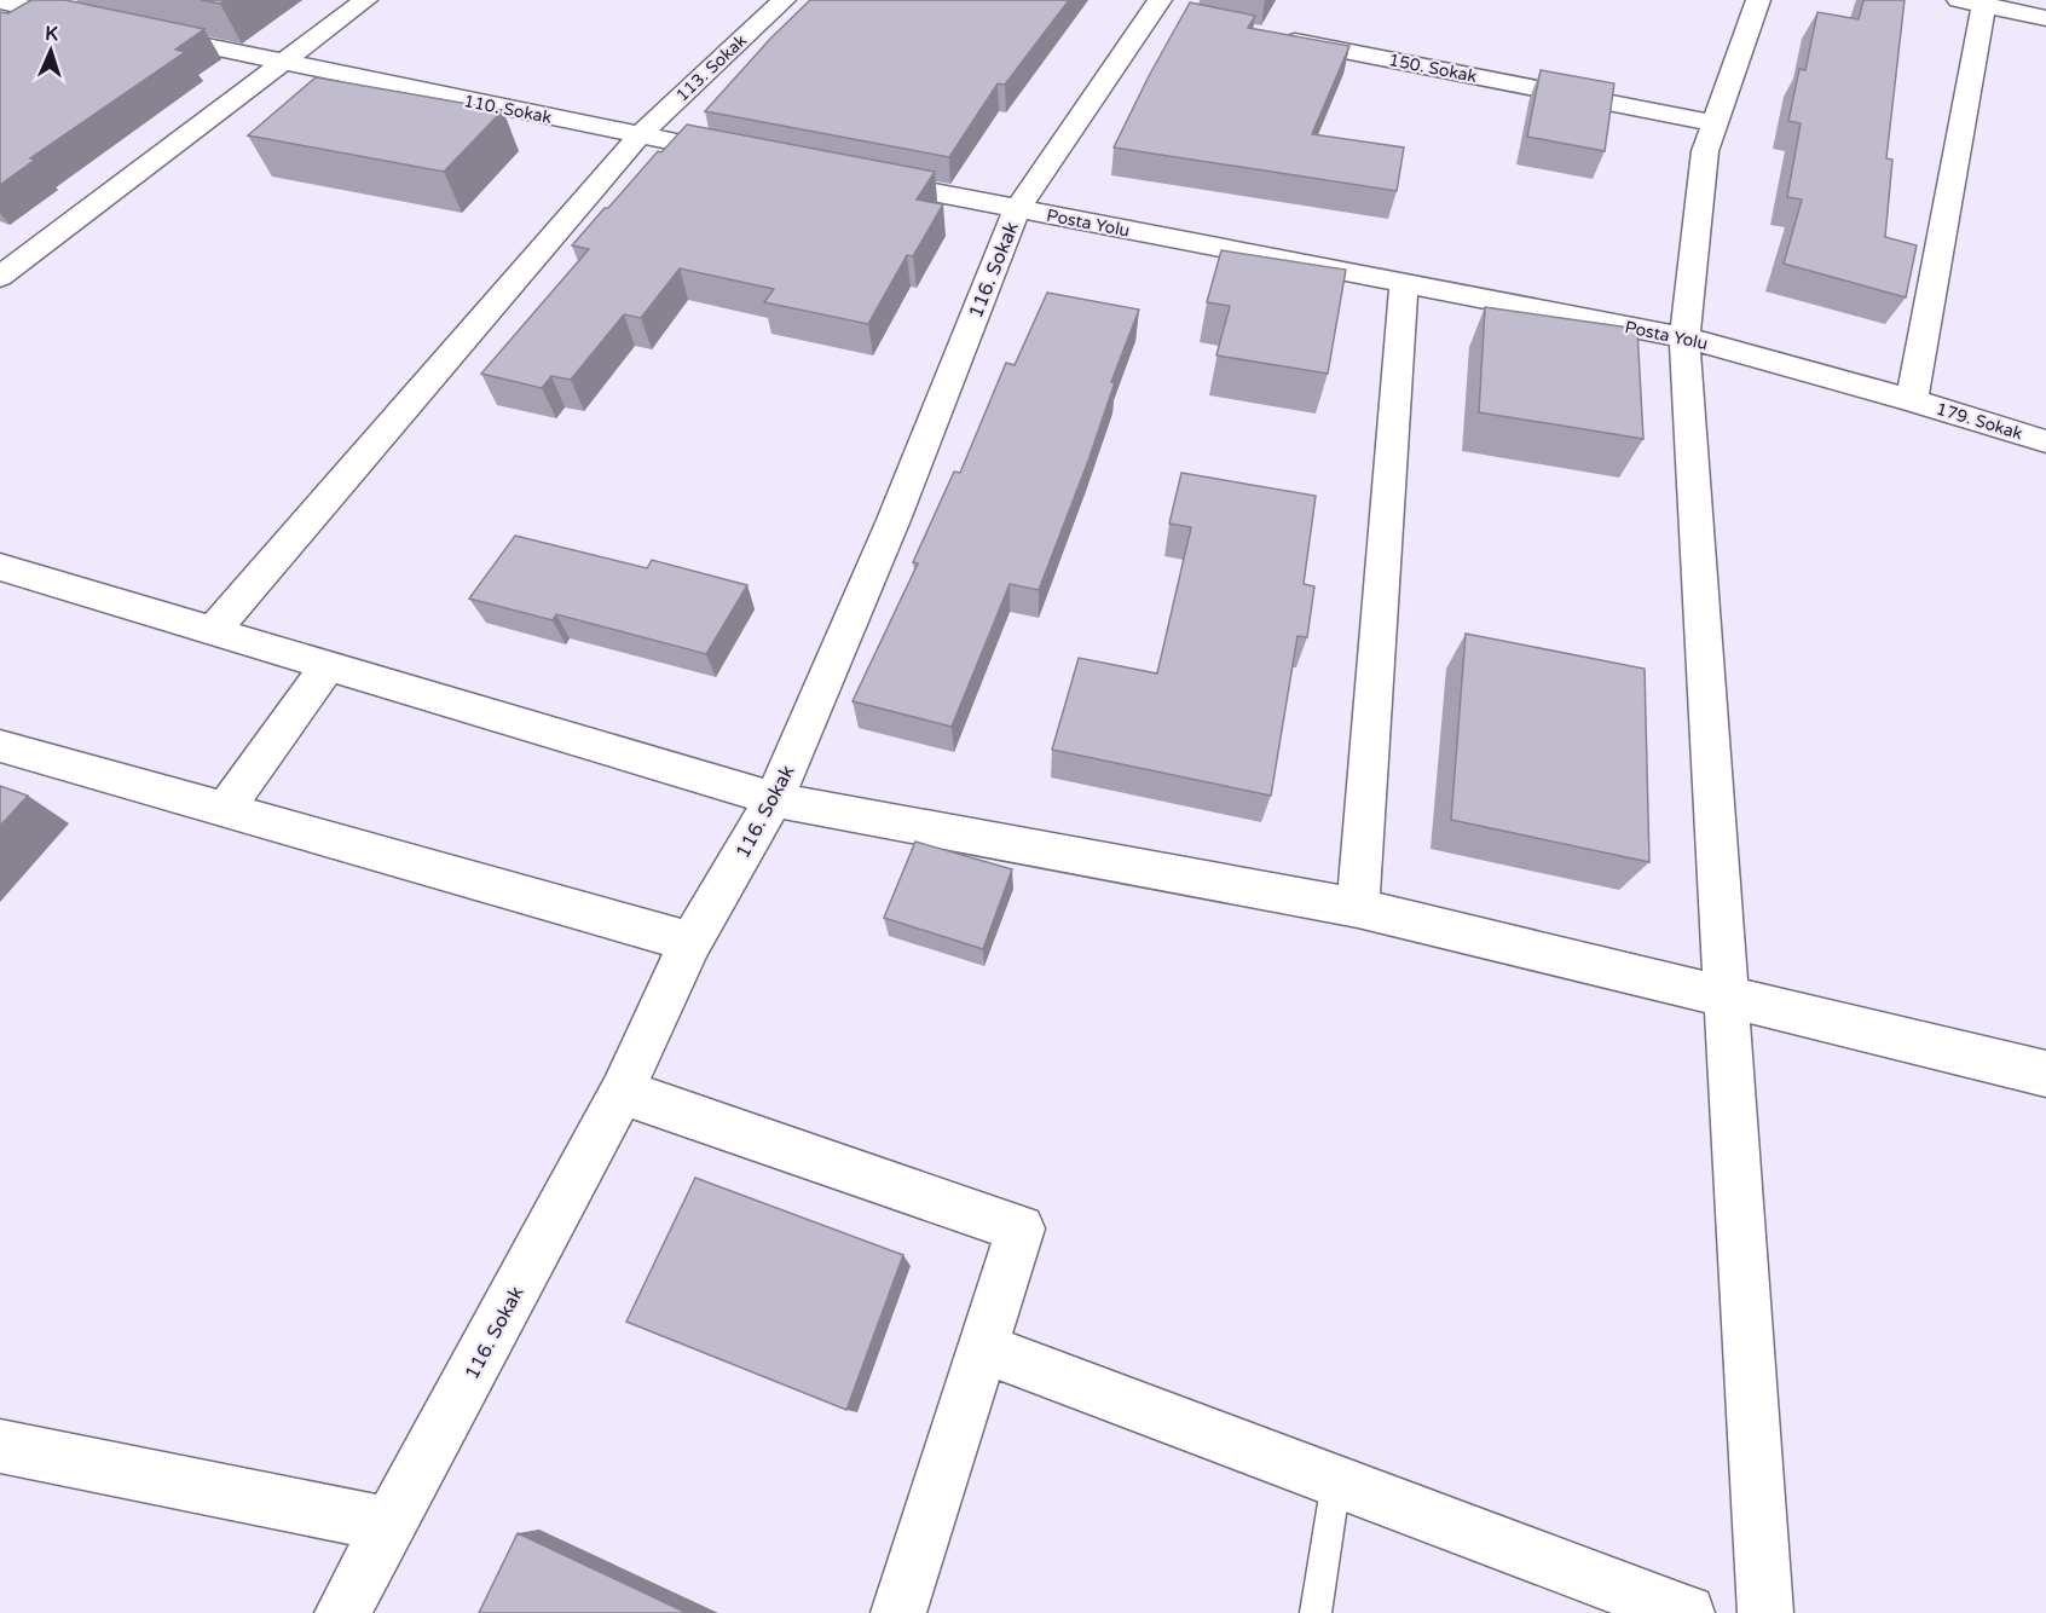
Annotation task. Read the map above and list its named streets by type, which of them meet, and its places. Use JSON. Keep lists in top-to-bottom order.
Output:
{
  "streets": {
    "street": [
      "113. Sokak",
      "150. Sokak",
      "110. Sokak",
      "Posta Yolu",
      "116. Sokak",
      "179. Sokak"
    ]
  },
  "crossings": [
    ["113. Sokak", "110. Sokak"],
    ["Posta Yolu", "116. Sokak"],
    ["Posta Yolu", "179. Sokak"]
  ],
  "north": "top"
}
